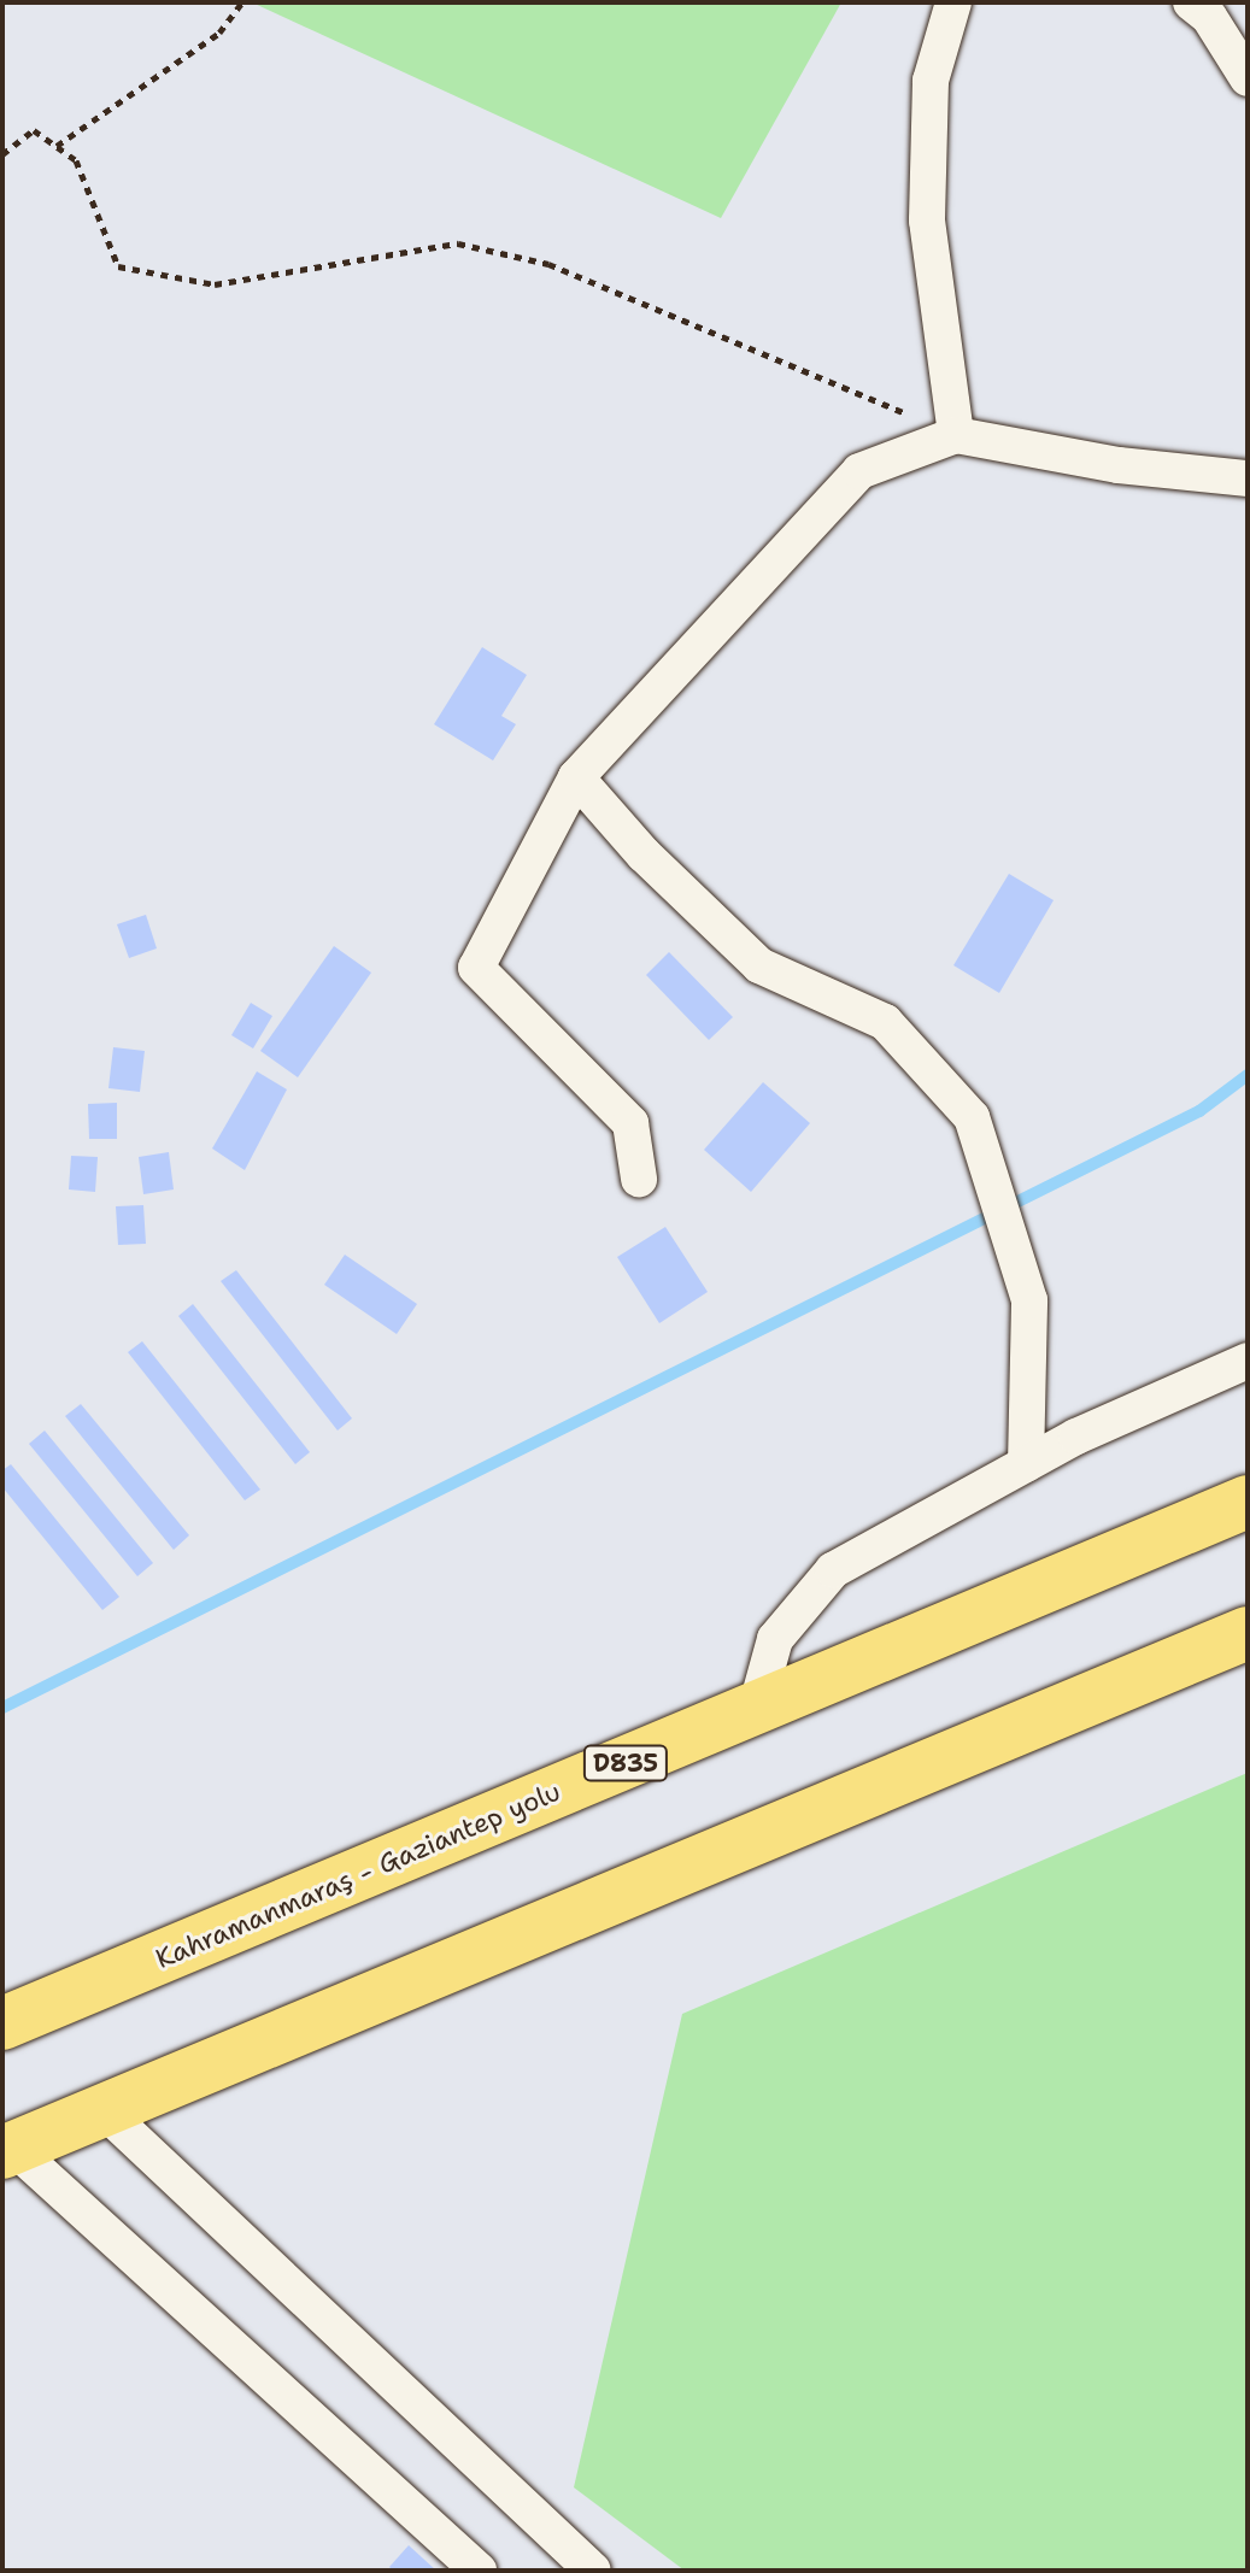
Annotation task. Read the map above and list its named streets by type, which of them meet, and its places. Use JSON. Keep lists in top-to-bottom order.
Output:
{
  "streets": {
    "highway": ["D835", "Kahramanmaraş - Gaziantep yolu"]
  }
}
